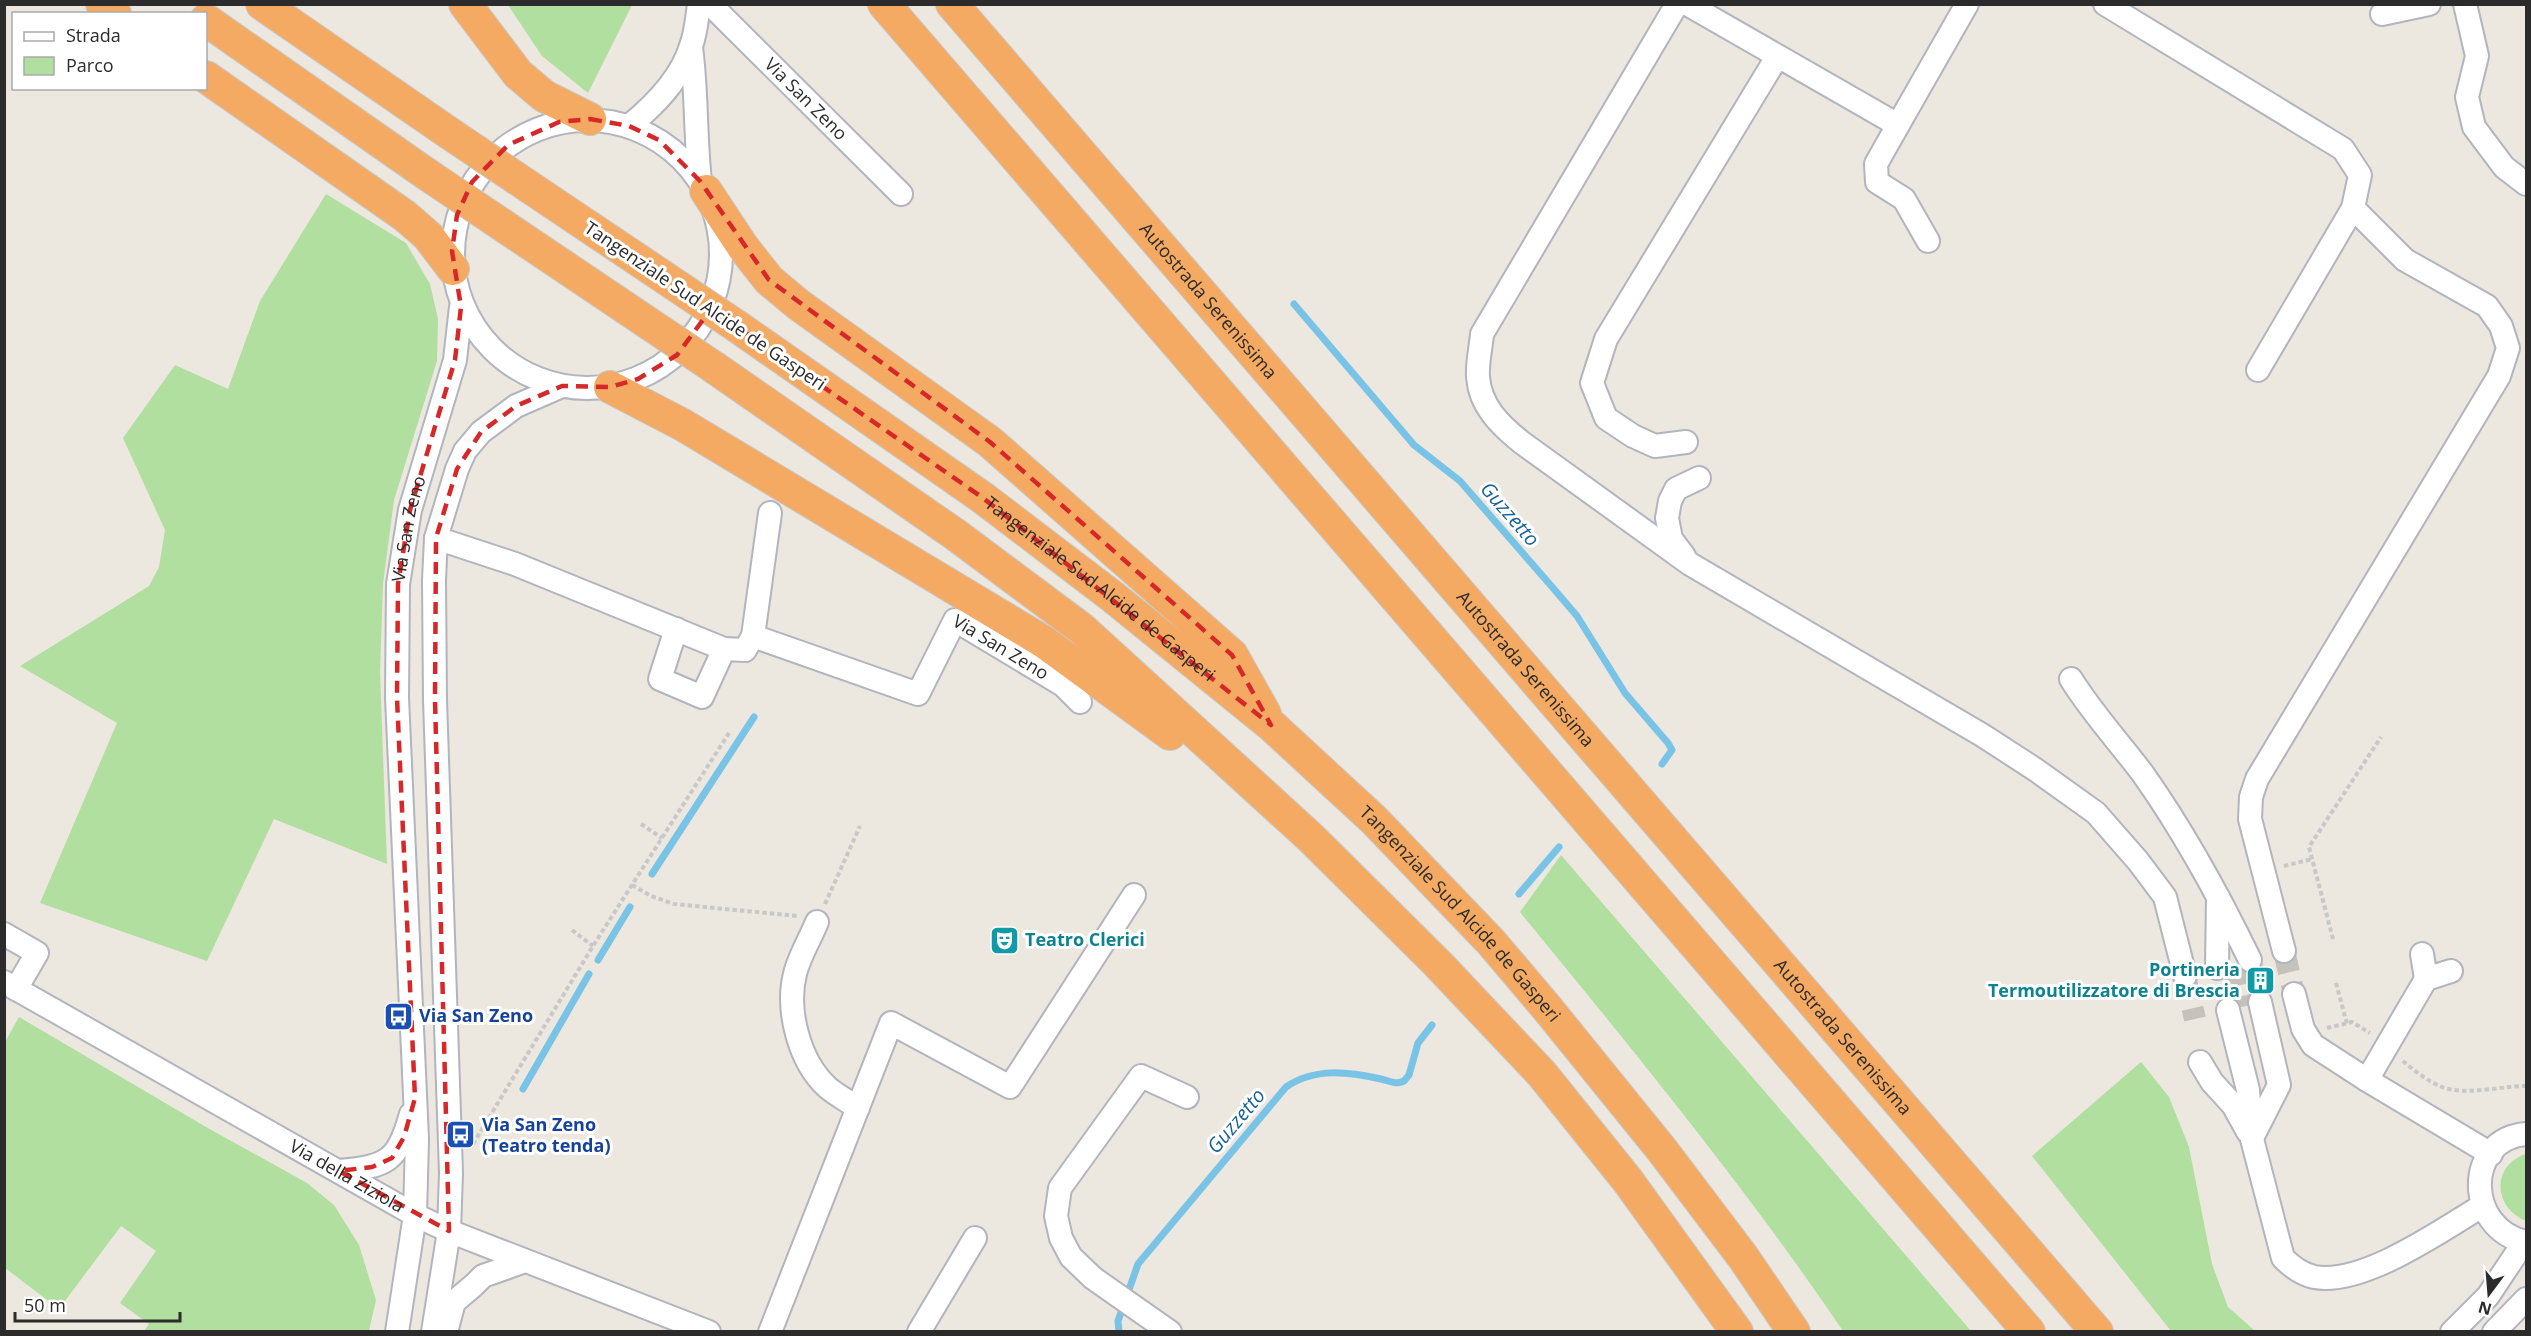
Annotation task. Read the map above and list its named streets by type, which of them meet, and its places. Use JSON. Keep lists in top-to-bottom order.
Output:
{
  "streets": {
    "highway": ["Autostrada Serenissima", "Tangenziale Sud Alcide de Gasperi"],
    "street": ["Via San Zeno", "Via della Ziziola"]
  },
  "crossings": [
    ["Via San Zeno", "Via della Ziziola"]
  ],
  "water": ["Guzzetto"],
  "places": {
    "theatre": ["Teatro Clerici"],
    "building": ["Portineria Termoutilizzatore di Brescia"],
    "bus stop": ["Via San Zeno", "Via San Zeno (Teatro tenda)"]
  },
  "legend": ["Strada", "Parco"],
  "scale_bar": "50 m",
  "north": "bottom"
}
